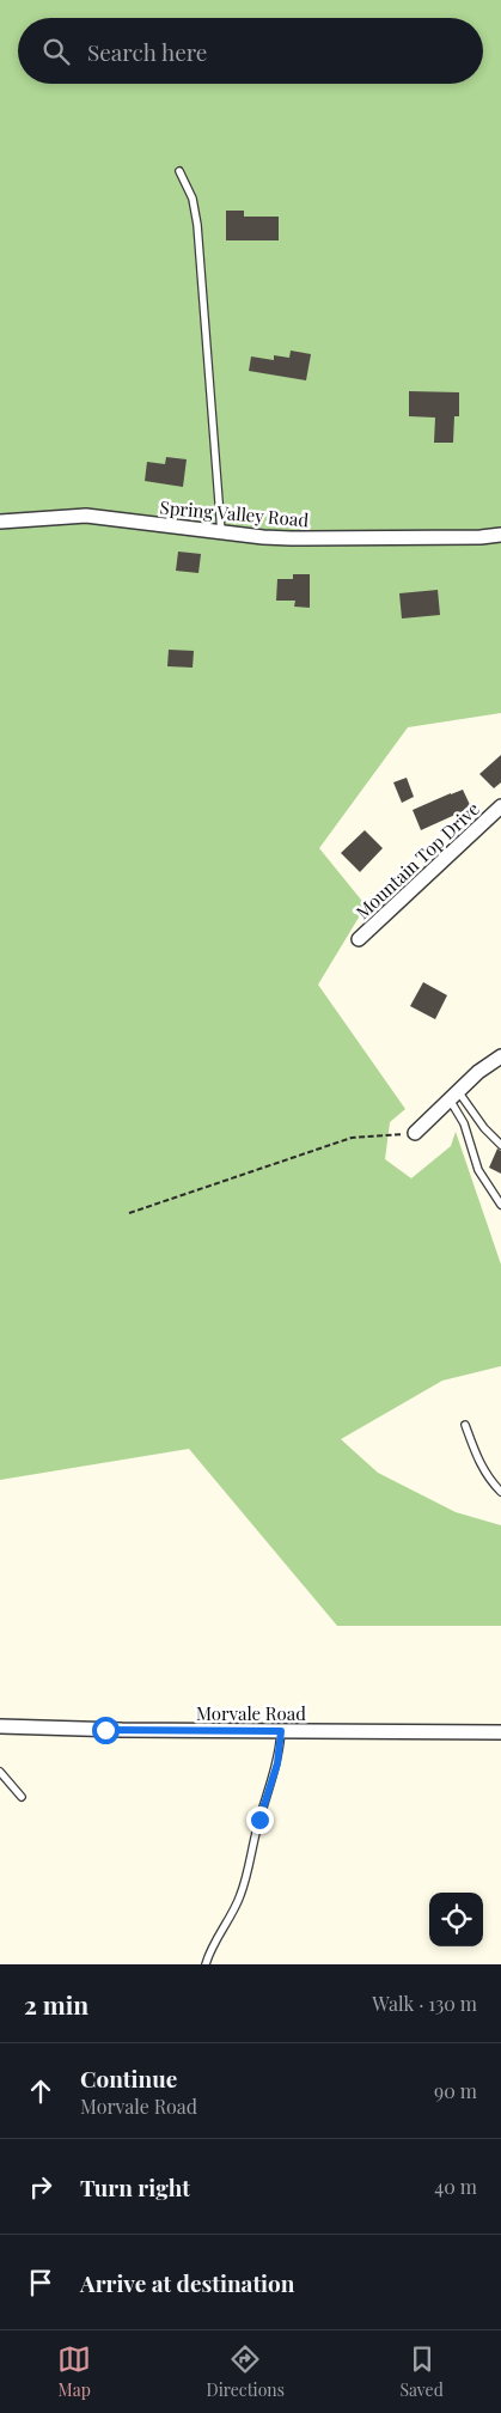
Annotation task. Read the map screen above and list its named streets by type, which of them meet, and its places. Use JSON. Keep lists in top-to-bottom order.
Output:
{
  "streets": {
    "street": ["Spring Valley Road", "Mountain Top Drive", "Morvale Road"]
  },
  "page": {
    "search": "Search here",
    "heading": ["2 min", "Walk · 130 m"],
    "list": [
      ["Continue", "Morvale Road", "90 m"],
      ["Turn right", "40 m"],
      "Arrive at destination"
    ],
    "nav": ["Map", "Directions", "Saved"]
  }
}
